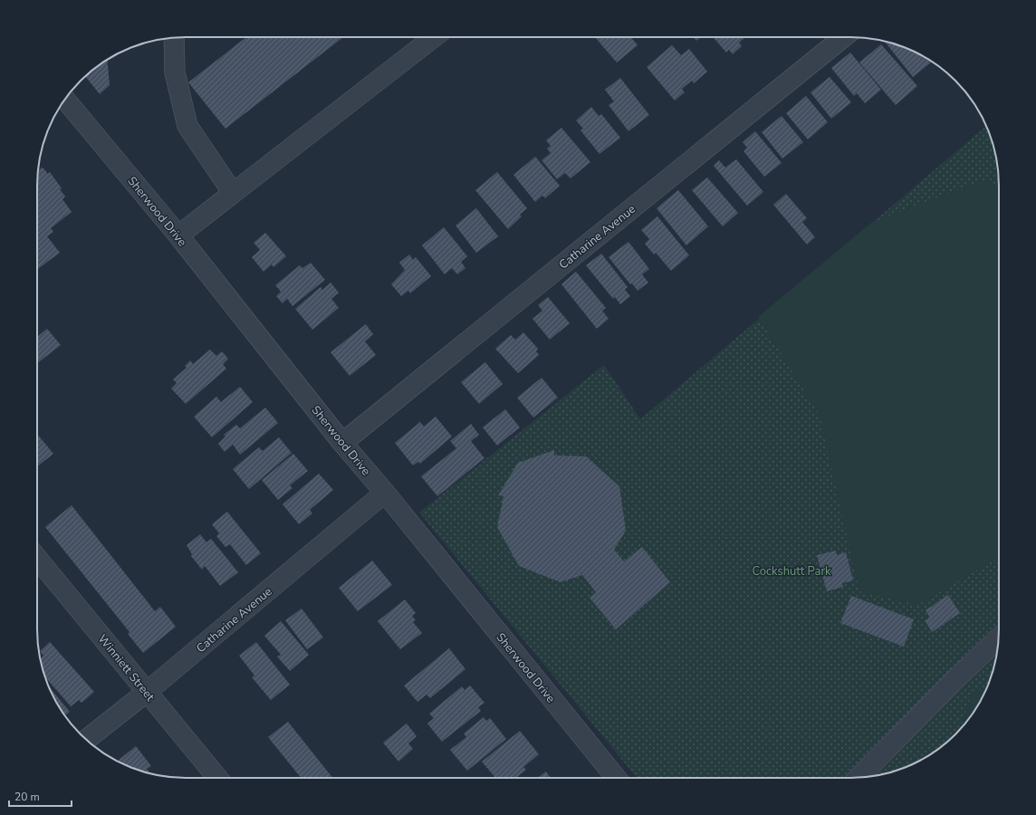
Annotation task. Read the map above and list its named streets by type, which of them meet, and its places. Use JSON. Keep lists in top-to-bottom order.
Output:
{
  "streets": {
    "street": ["Sherwood Drive", "Catharine Avenue", "Winniett Street"]
  },
  "crossings": [
    ["Sherwood Drive", "Catharine Avenue"],
    ["Catharine Avenue", "Winniett Street"]
  ],
  "parks": ["Cockshutt Park"],
  "scale_bar": "20 m"
}
